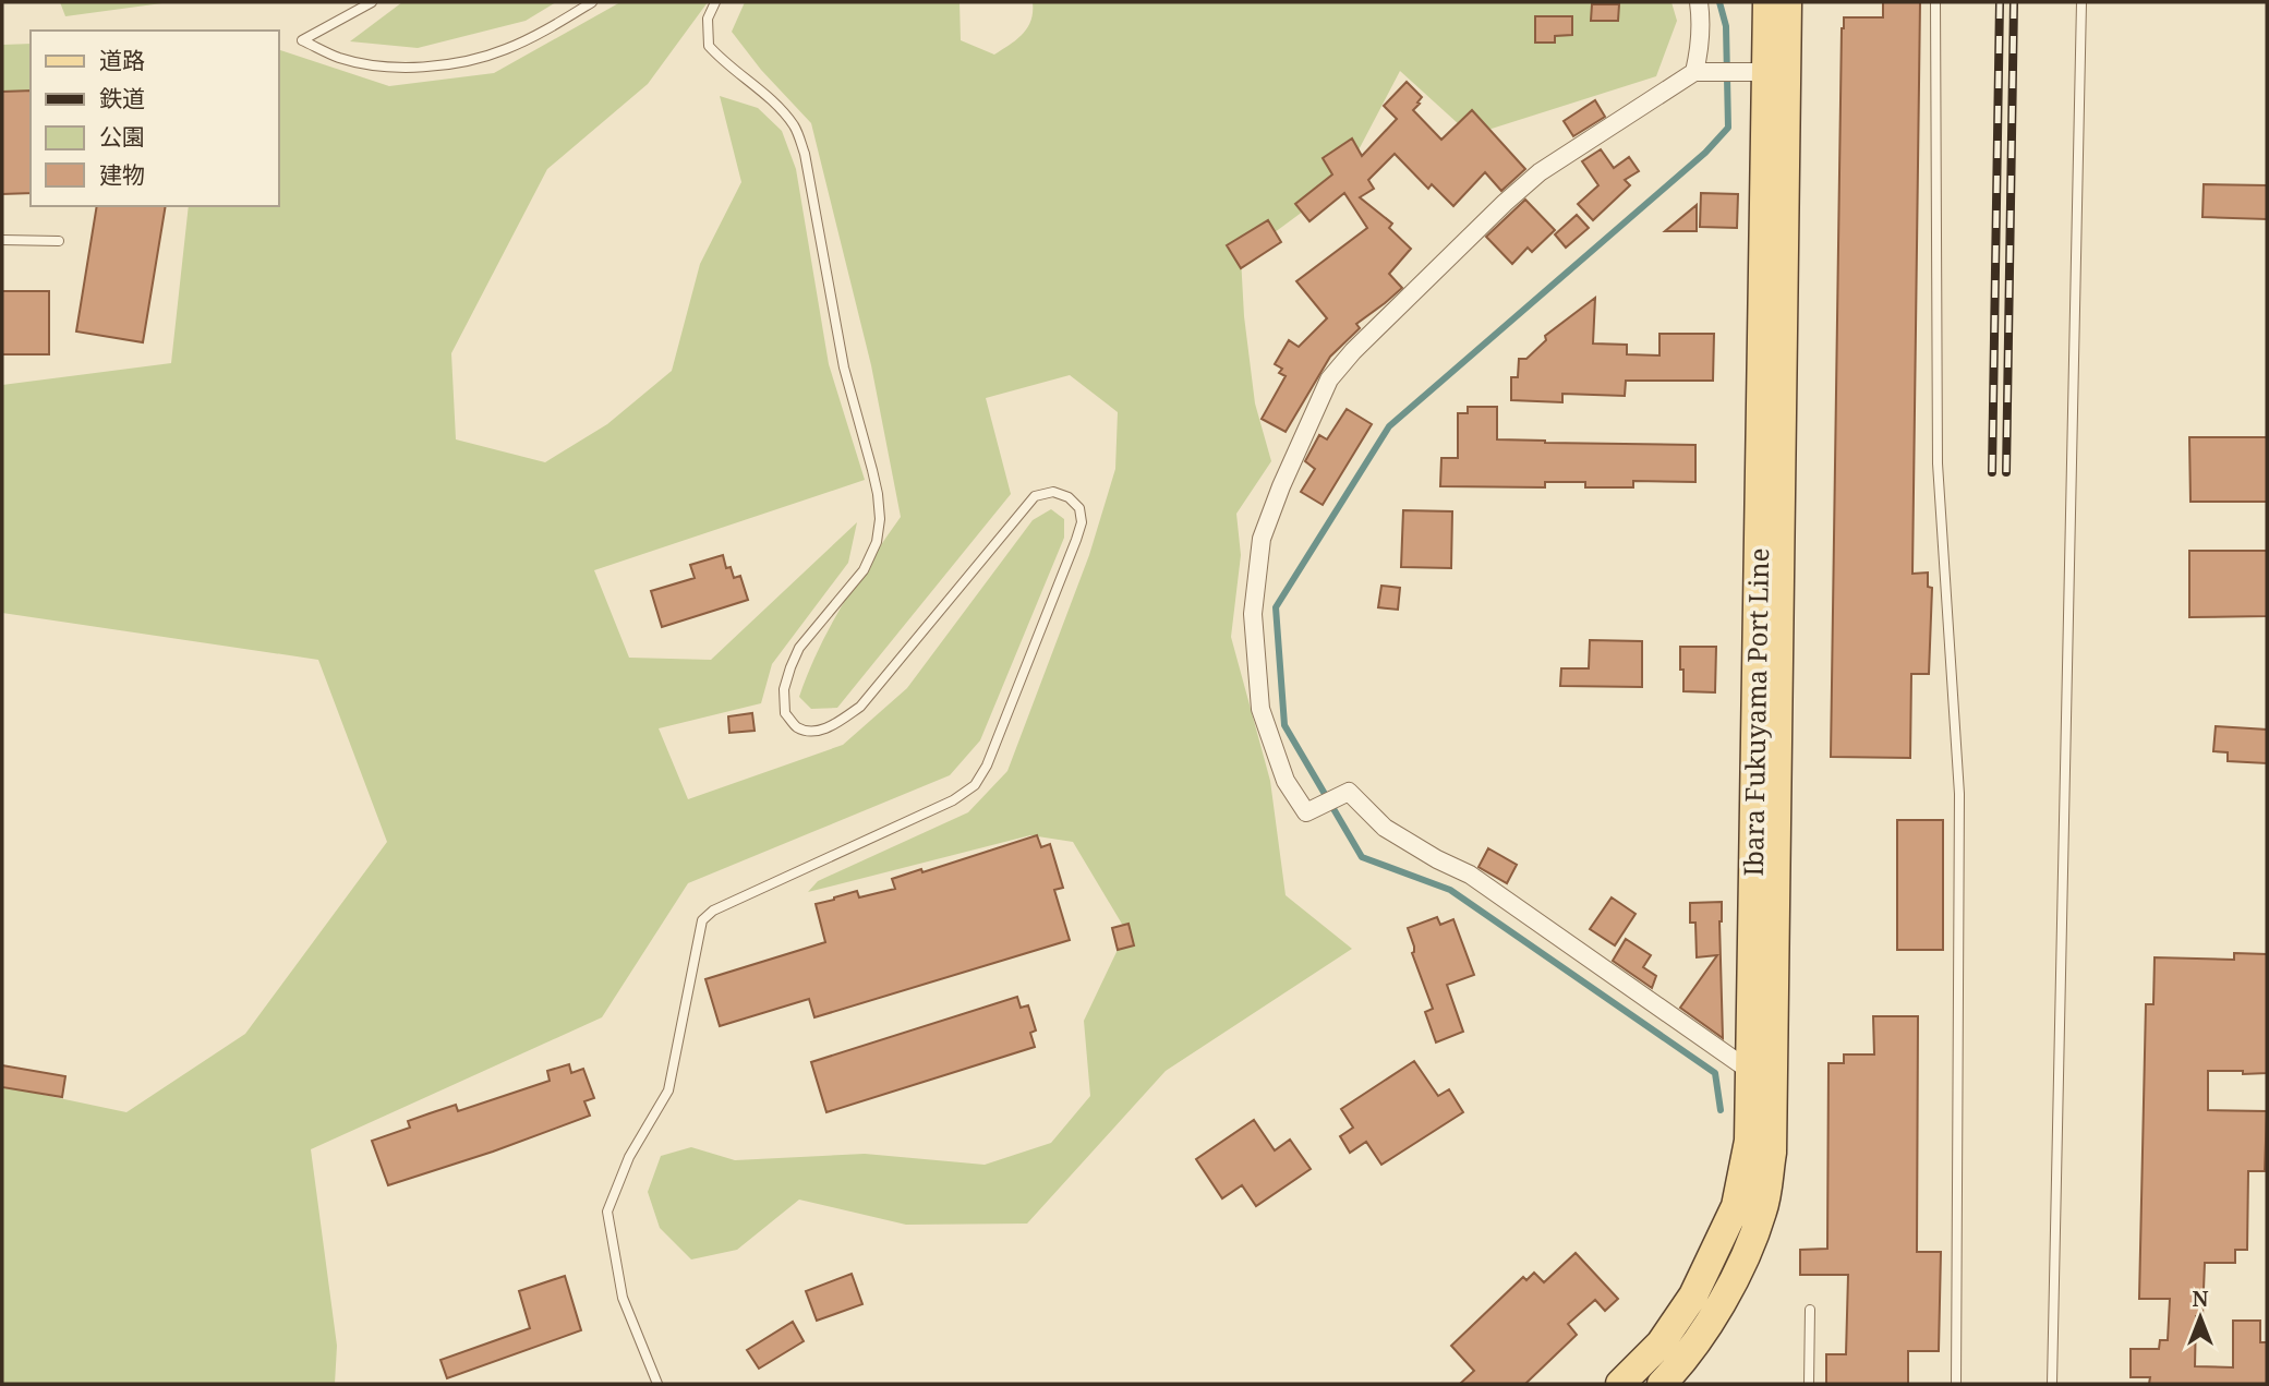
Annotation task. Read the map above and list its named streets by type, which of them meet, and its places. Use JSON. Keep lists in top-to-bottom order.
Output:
{
  "streets": {
    "main road": ["Ibara Fukuyama Port Line"]
  },
  "legend": [
    "道路",
    "鉄道",
    "公園",
    "建物"
  ],
  "north": "top"
}
